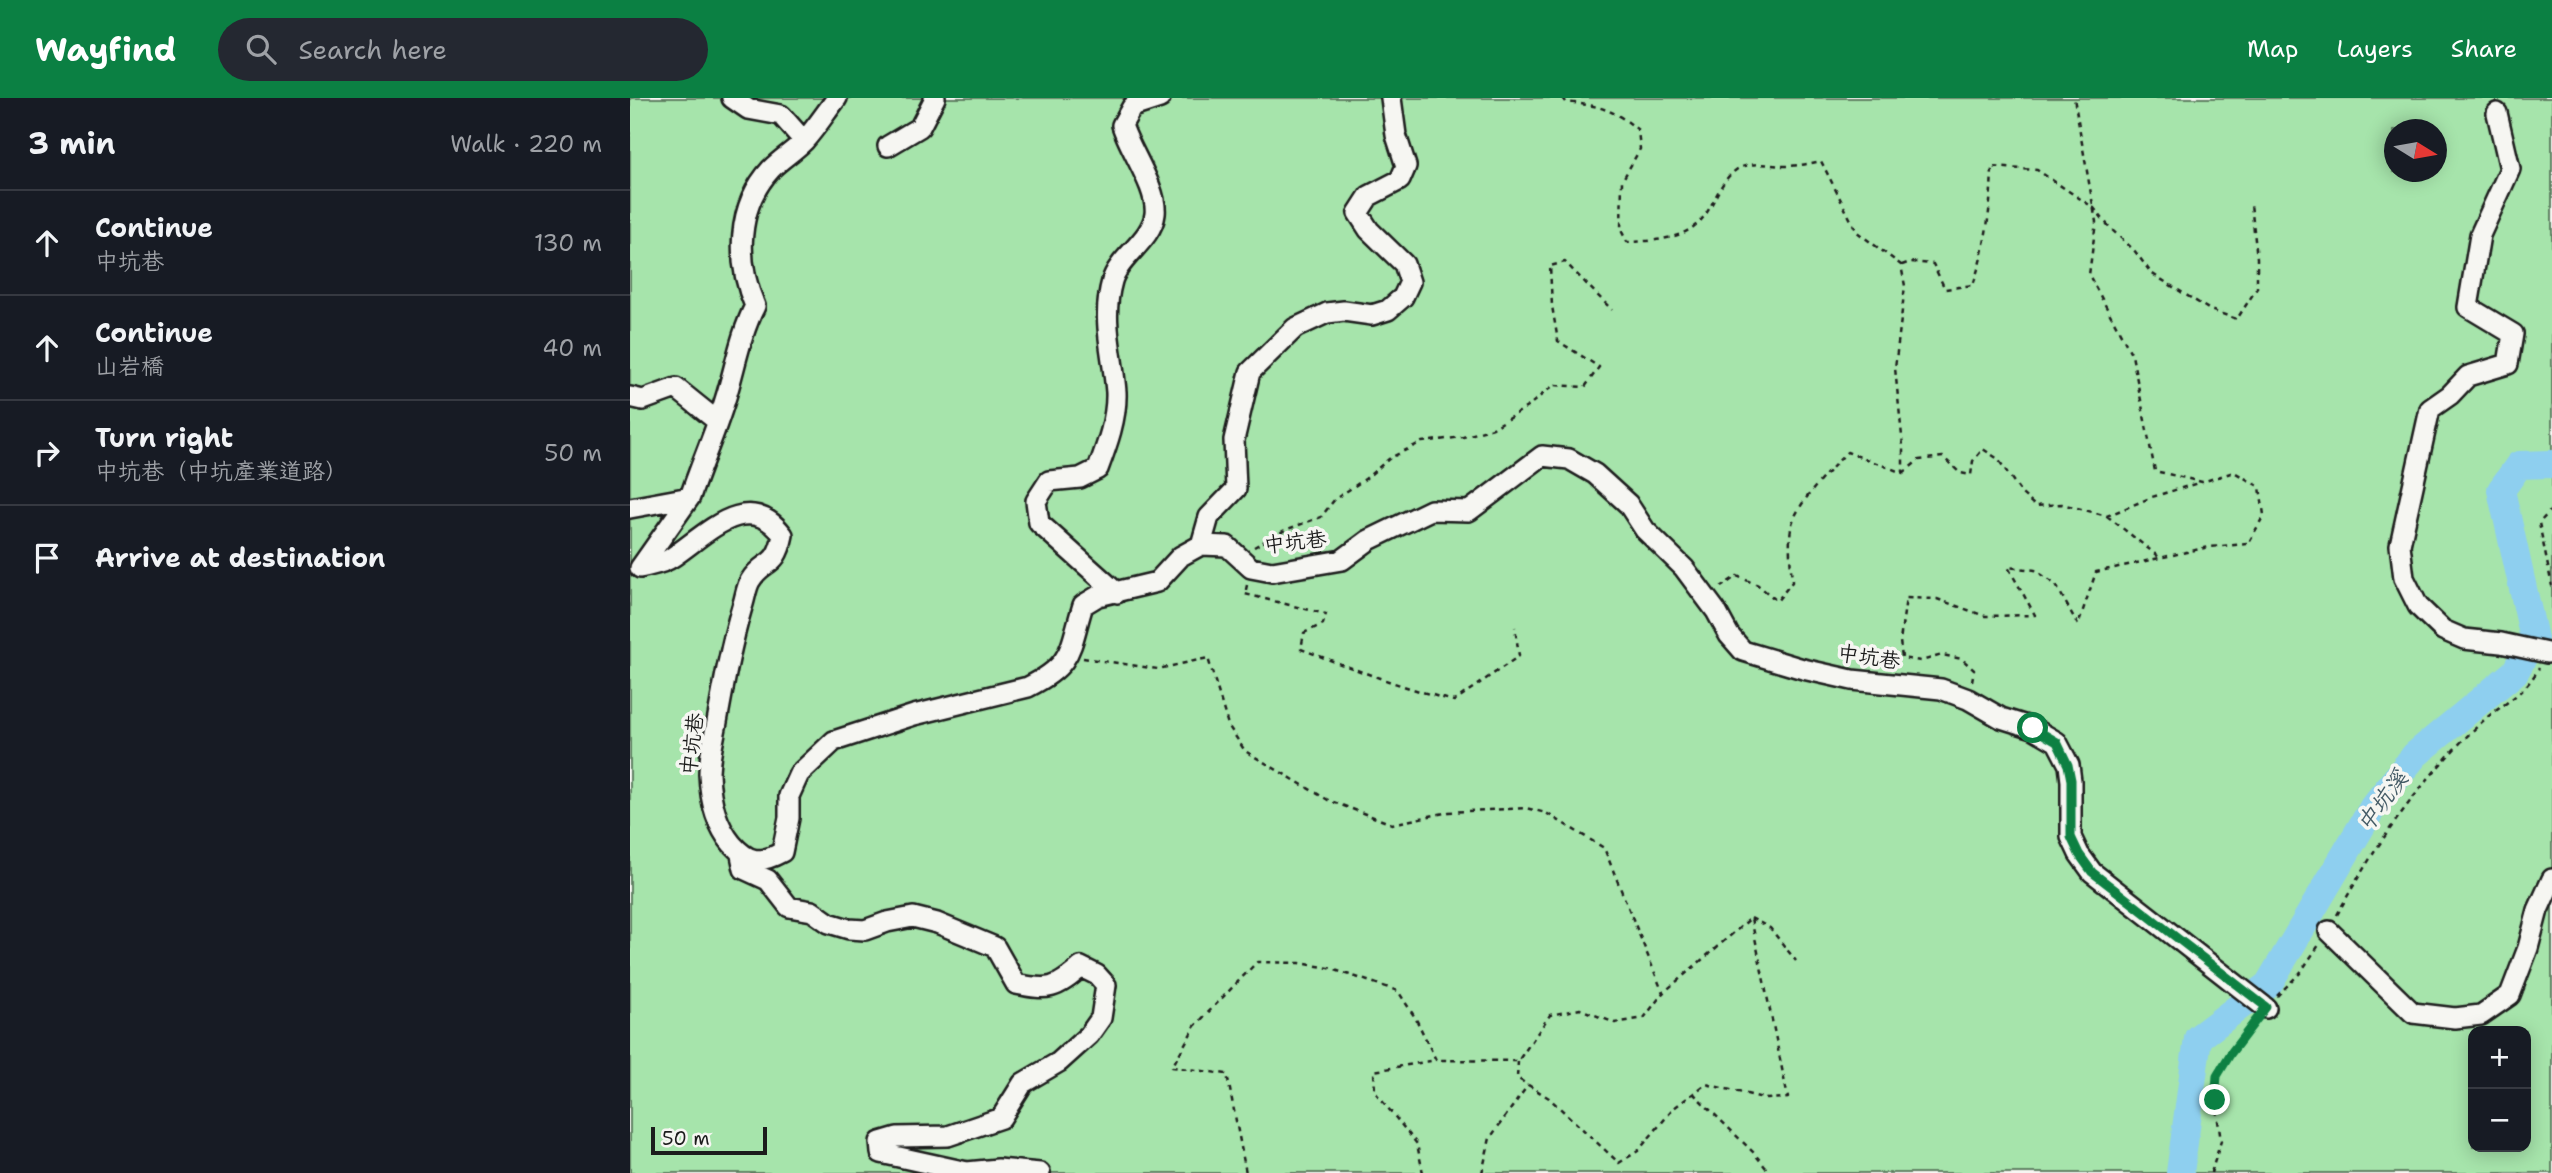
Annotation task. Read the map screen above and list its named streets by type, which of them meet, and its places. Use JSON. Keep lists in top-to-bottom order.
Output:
{
  "streets": {
    "street": ["中坑巷"]
  },
  "water": ["中坑溪"],
  "scale_bar": "50 m",
  "north": "right",
  "page": {
    "header": "Wayfind",
    "search": "Search here",
    "nav": ["Map", "Layers", "Share"],
    "heading": ["3 min", "Walk · 220 m"],
    "list": [
      ["Continue", "中坑巷", "130 m"],
      ["Continue", "山岩橋", "40 m"],
      ["Turn right", "中坑巷（中坑產業道路）", "50 m"],
      "Arrive at destination"
    ],
    "map_buttons": ["+", "−"],
    "scale": "50 m"
  }
}
